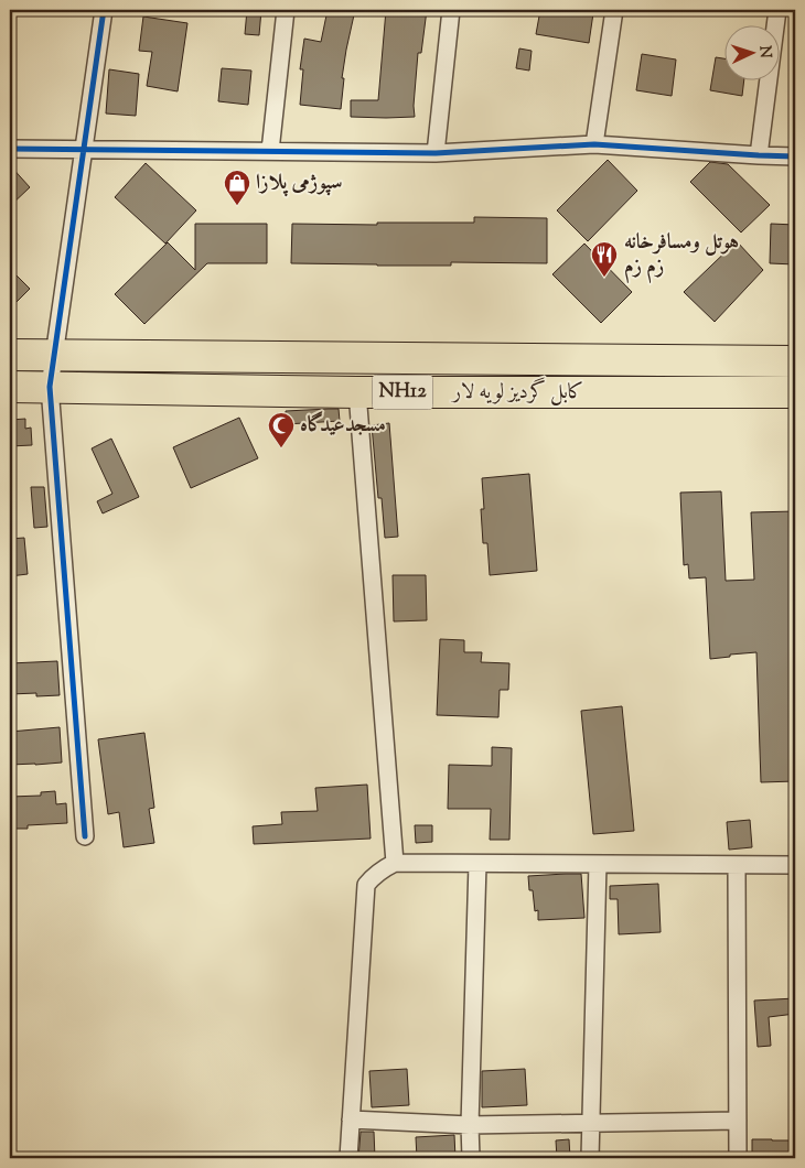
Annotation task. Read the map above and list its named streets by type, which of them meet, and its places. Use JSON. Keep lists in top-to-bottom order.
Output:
{
  "streets": {
    "highway": ["NH12", "کابل گردیز لویه لار"]
  },
  "places": {
    "shop": ["سپوژمی پلازا"],
    "restaurant": ["هوتل ومسافرخانه زم زم"],
    "mosque": ["مسجدعیدگاه"]
  },
  "north": "right"
}
